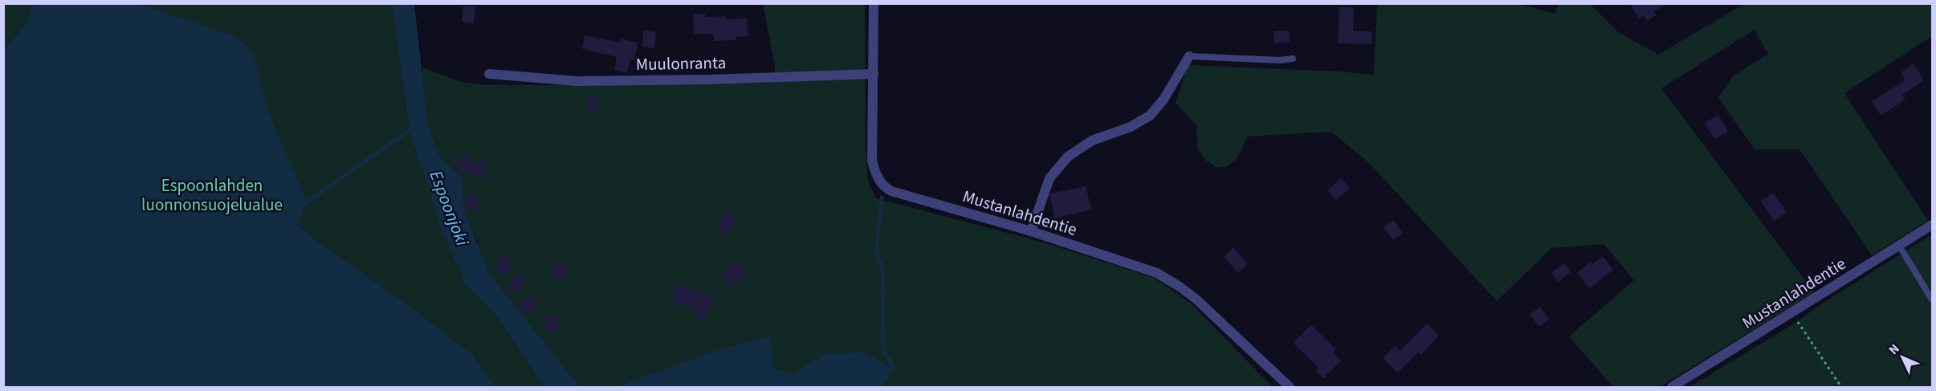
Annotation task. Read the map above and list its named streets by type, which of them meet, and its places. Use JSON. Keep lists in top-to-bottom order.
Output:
{
  "streets": {
    "street": ["Muulonranta", "Mustanlahdentie"]
  },
  "crossings": [
    ["Muulonranta", "Mustanlahdentie"]
  ],
  "water": ["Espoonjoki"],
  "parks": ["Espoonlahden luonnonsuojelualue"],
  "north": "top left"
}
